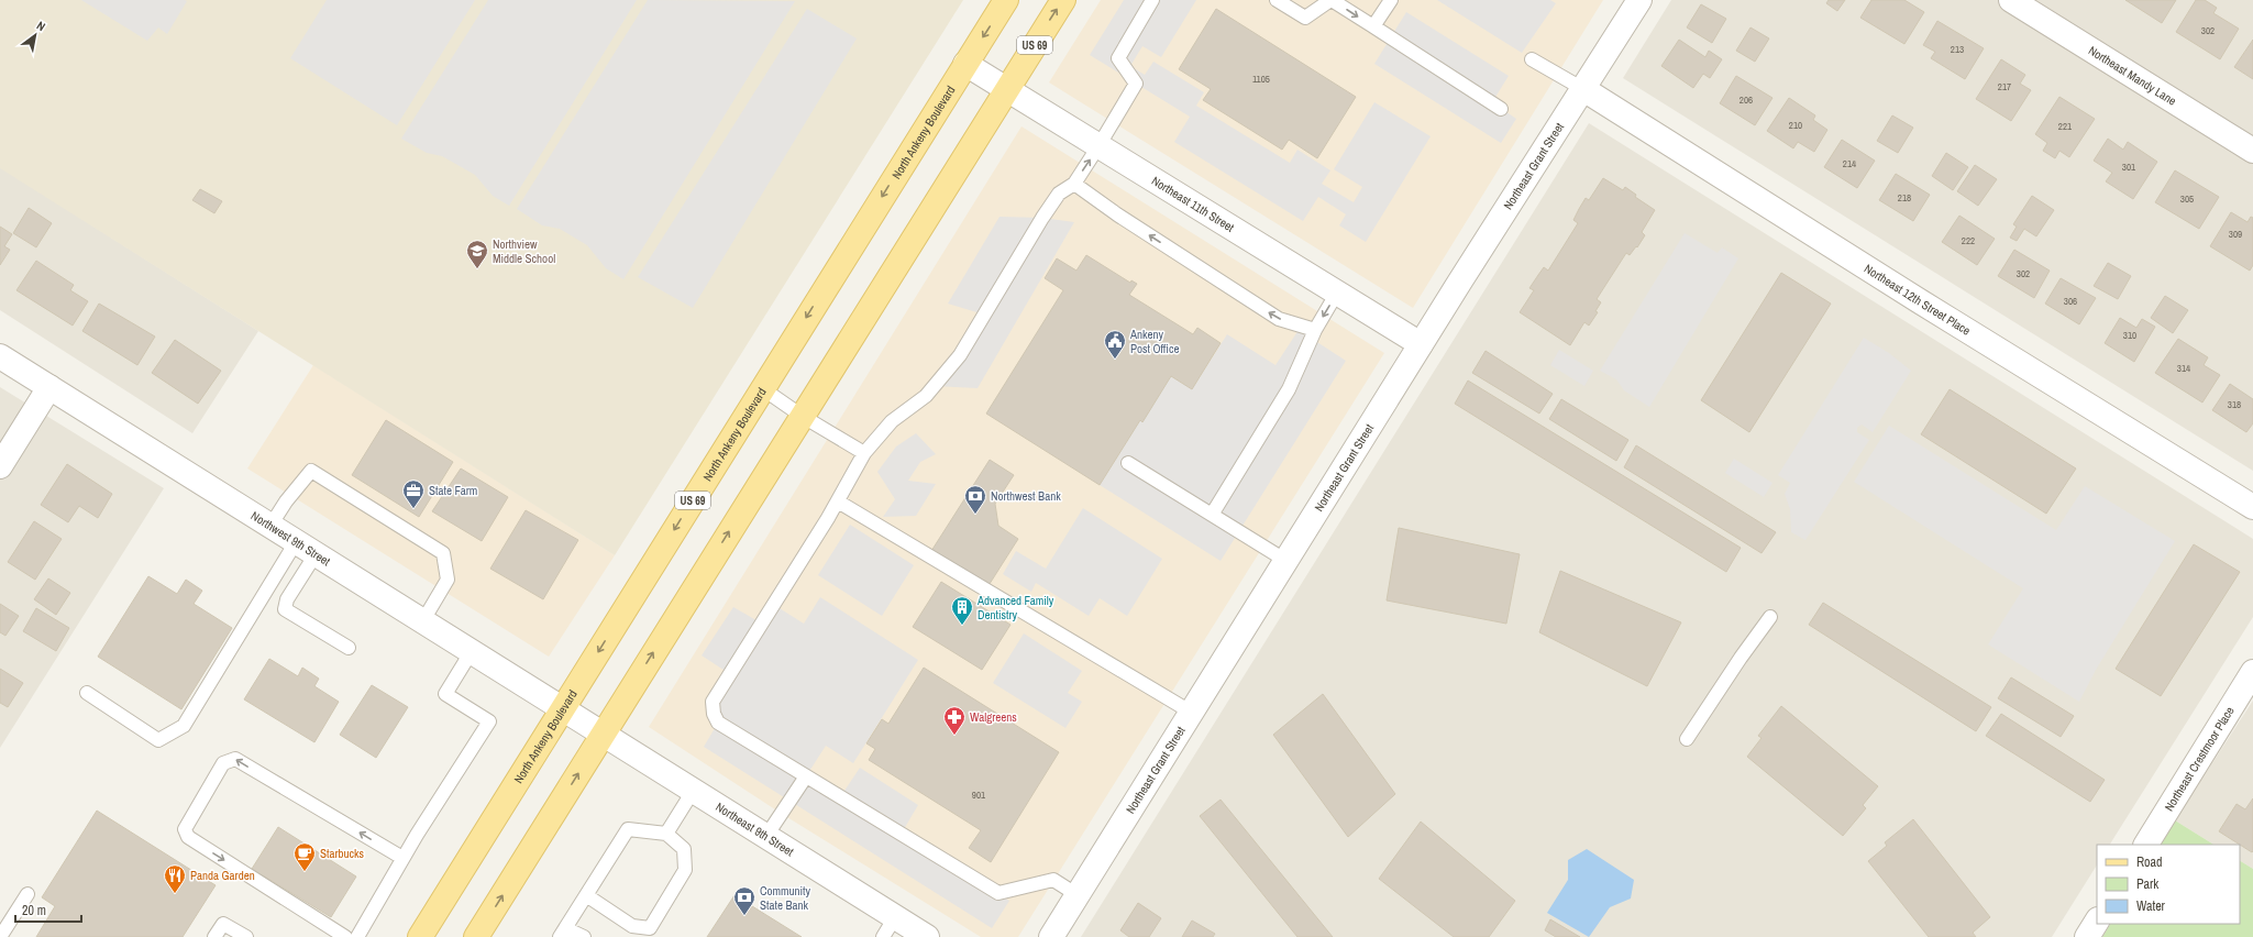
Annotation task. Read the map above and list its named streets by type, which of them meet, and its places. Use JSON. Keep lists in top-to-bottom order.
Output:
{
  "streets": {
    "main road": ["US 69", "North Ankeny Boulevard"],
    "street": [
      "Northeast Mandy Lane",
      "Northeast Grant Street",
      "Northeast 11th Street",
      "Northeast 12th Street Place",
      "Northwest 9th Street",
      "Northeast Crestmoor Place",
      "Northeast 9th Street"
    ]
  },
  "crossings": [
    ["US 69", "Northeast 11th Street"],
    ["US 69", "Northeast 9th Street"],
    ["North Ankeny Boulevard", "Northeast 11th Street"],
    ["North Ankeny Boulevard", "Northwest 9th Street"],
    ["North Ankeny Boulevard", "Northeast 9th Street"],
    ["Northeast Grant Street", "Northeast 11th Street"],
    ["Northeast Grant Street", "Northeast 12th Street Place"],
    ["Northwest 9th Street", "Northeast 9th Street"]
  ],
  "places": {
    "school or university": ["Northview Middle School"],
    "public building": ["Ankeny Post Office"],
    "office": ["State Farm"],
    "bank": ["Northwest Bank", "Community State Bank"],
    "building": ["Advanced Family Dentistry"],
    "pharmacy": ["Walgreens"],
    "cafe": ["Starbucks"],
    "restaurant": ["Panda Garden"]
  },
  "house_numbers": [
    "302",
    "213",
    "1105",
    "217",
    "206",
    "210",
    "221",
    "214",
    "301",
    "218",
    "305",
    "309",
    "222",
    "302",
    "306",
    "310",
    "314",
    "318",
    "901"
  ],
  "legend": ["Road", "Park", "Water"],
  "scale_bar": "20 m",
  "north": "top right"
}
